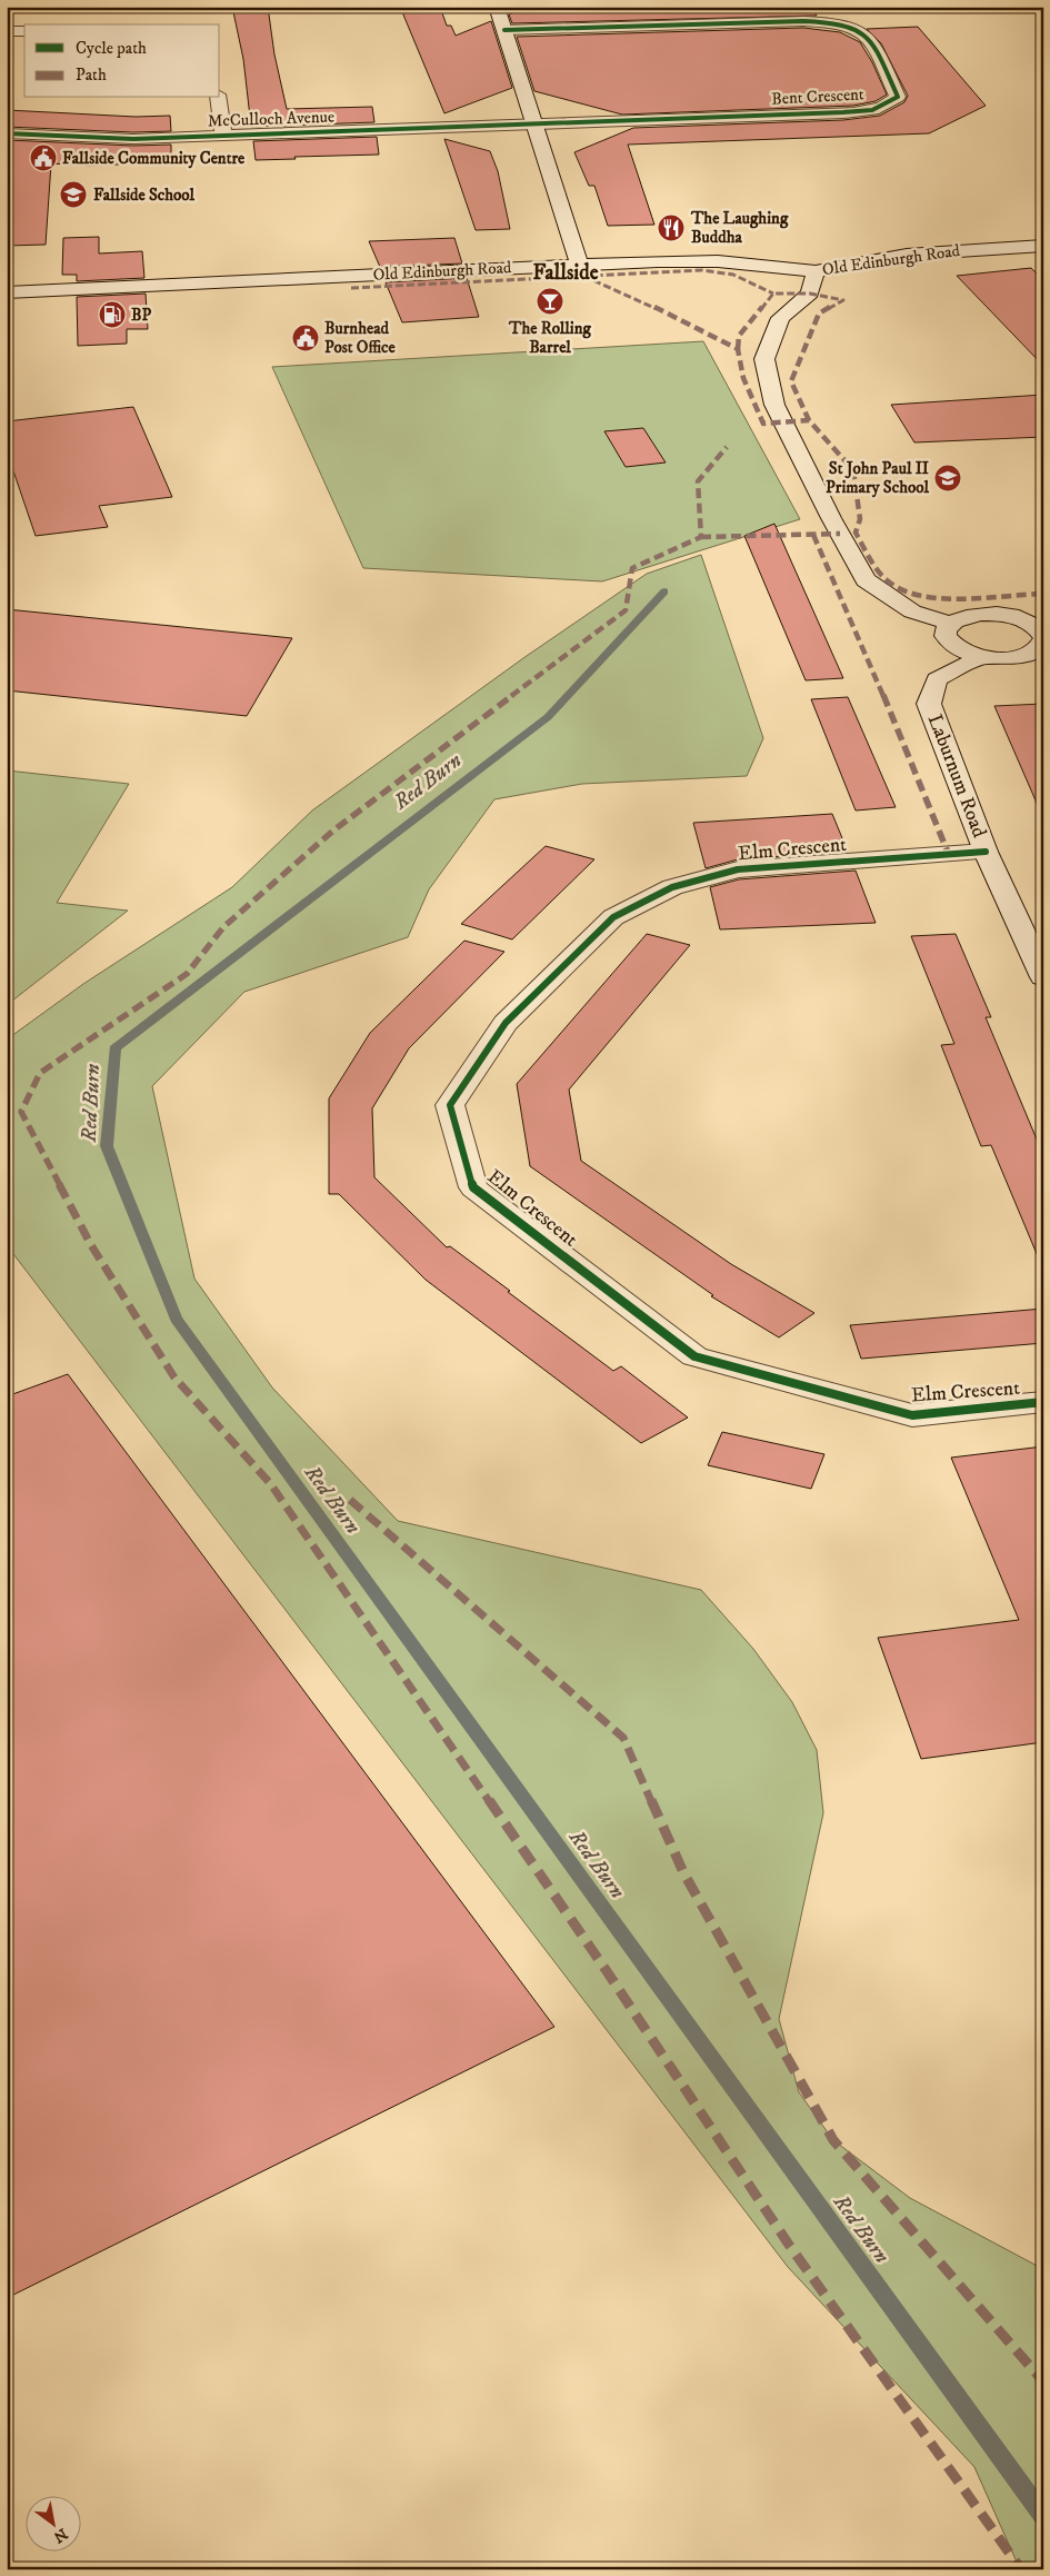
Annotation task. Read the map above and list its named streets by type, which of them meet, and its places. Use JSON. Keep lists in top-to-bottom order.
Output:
{
  "streets": {
    "street": [
      "Bent Crescent",
      "McCulloch Avenue",
      "Old Edinburgh Road",
      "Laburnum Road",
      "Elm Crescent"
    ]
  },
  "crossings": [
    ["Bent Crescent", "McCulloch Avenue"],
    ["Laburnum Road", "Elm Crescent"]
  ],
  "districts": ["Fallside"],
  "water": ["Red Burn"],
  "places": {
    "public building": ["Fallside Community Centre", "Burnhead Post Office"],
    "school or university": ["Fallside School", "St John Paul II Primary School"],
    "restaurant": ["The Laughing Buddha"],
    "bar": ["The Rolling Barrel"],
    "fuel station": ["BP"]
  },
  "legend": ["Cycle path", "Path"],
  "north": "bottom right"
}
